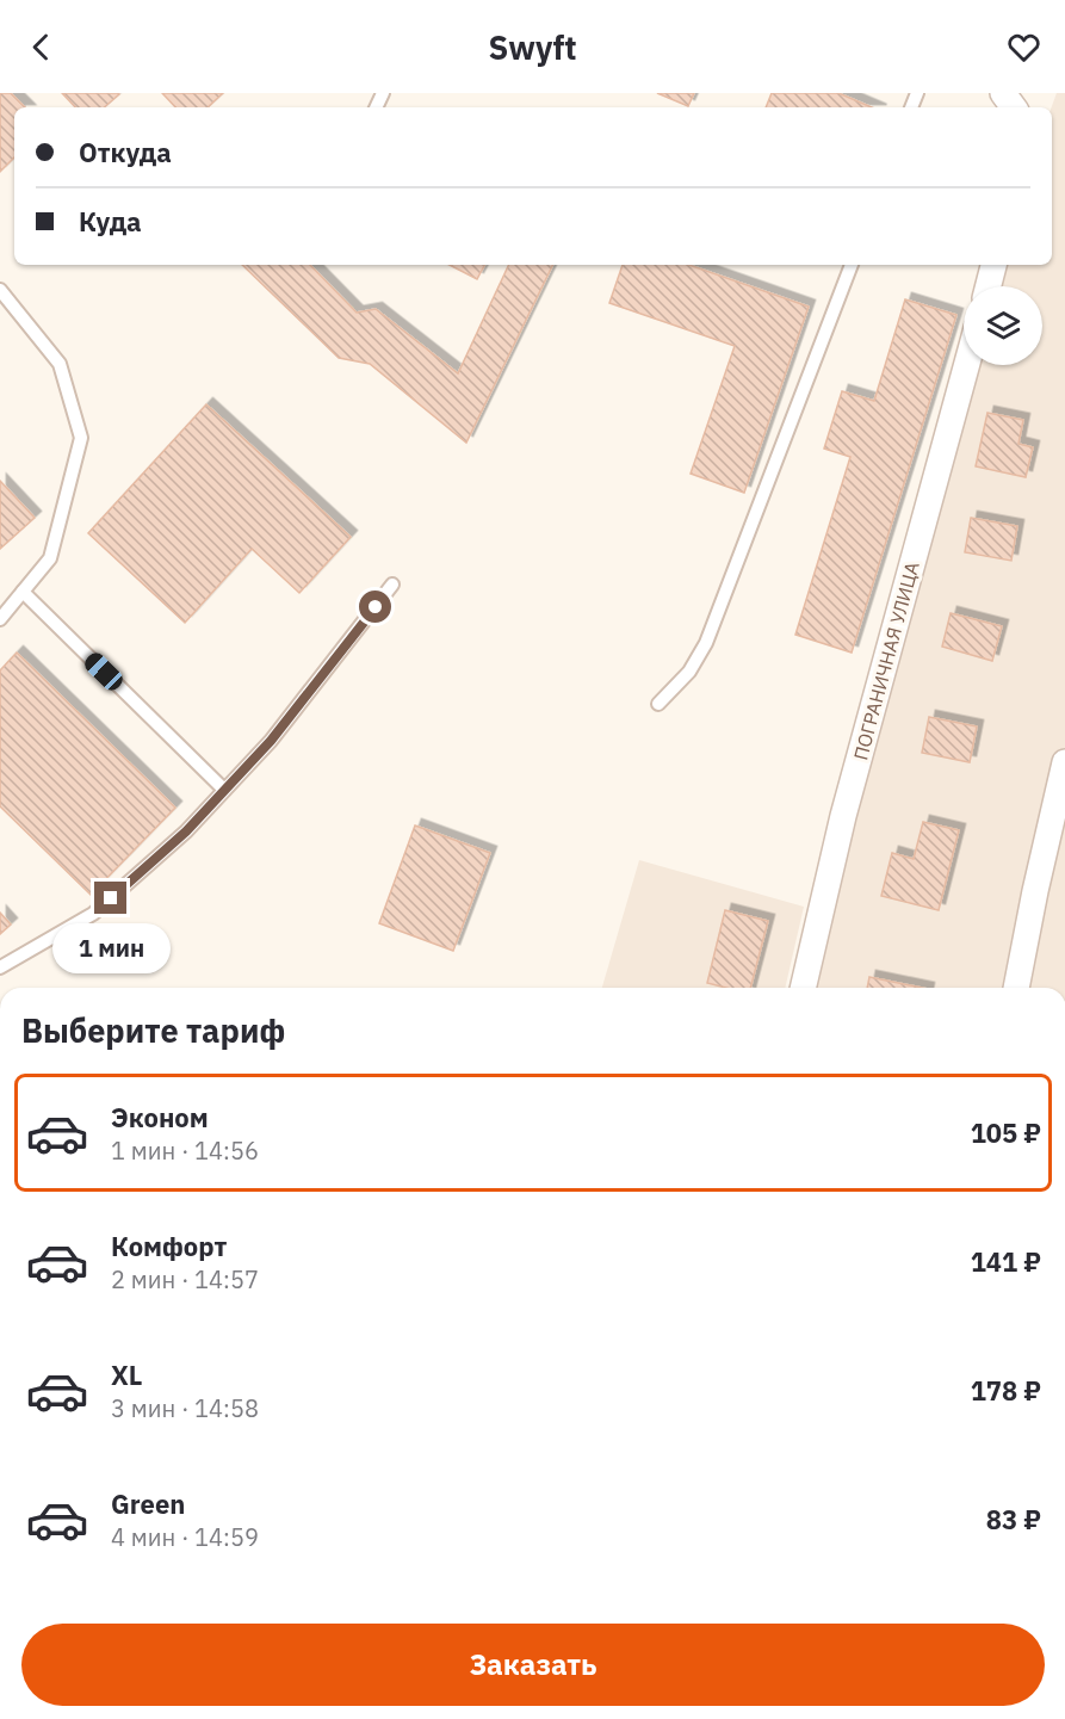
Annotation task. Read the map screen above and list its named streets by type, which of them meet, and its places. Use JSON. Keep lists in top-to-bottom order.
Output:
{
  "streets": {
    "street": ["ПОГРАНИЧНАЯ УЛИЦА"]
  },
  "page": {
    "header": "Swyft",
    "banner": ["Откуда", "Куда"],
    "bubble": "1 мин",
    "heading": "Выберите тариф",
    "list": [
      {
        "name": "Эконом",
        "note": "1 мин · 14:56",
        "value": "105 ₽"
      },
      {
        "name": "Комфорт",
        "note": "2 мин · 14:57",
        "value": "141 ₽"
      },
      {
        "name": "XL",
        "note": "3 мин · 14:58",
        "value": "178 ₽"
      },
      {
        "name": "Green",
        "note": "4 мин · 14:59",
        "value": "83 ₽"
      }
    ],
    "buttons": "Заказать"
  }
}
